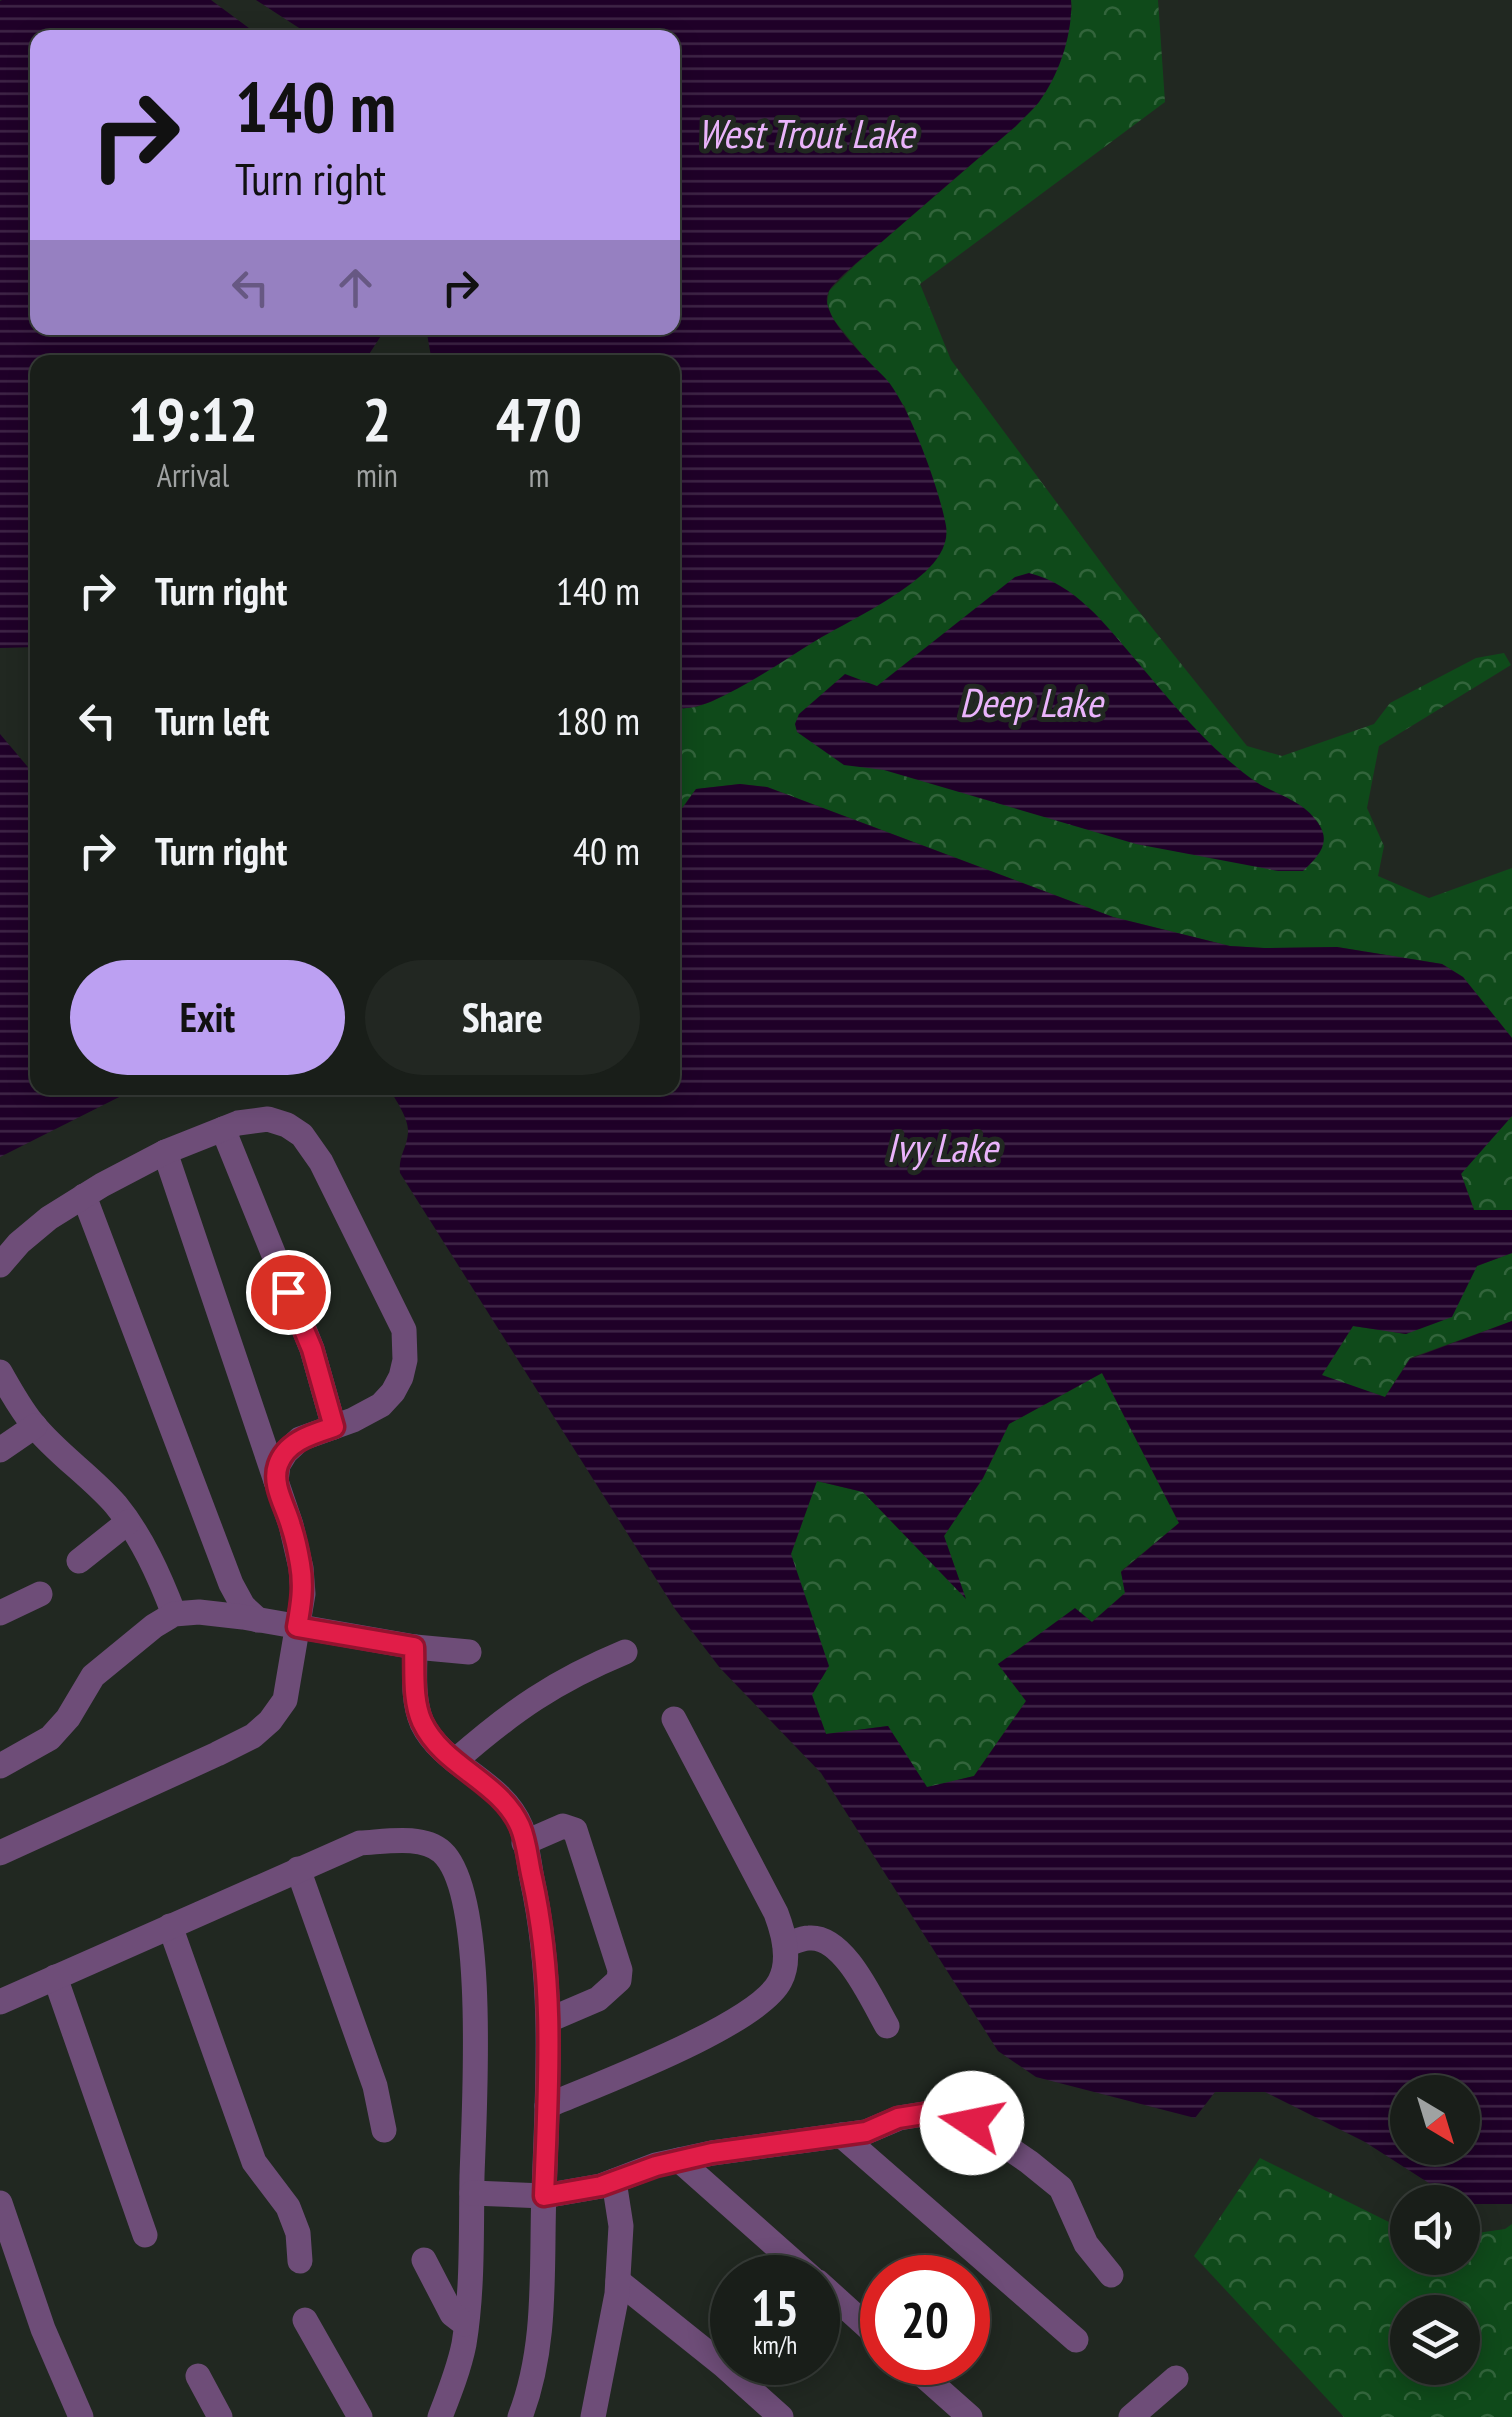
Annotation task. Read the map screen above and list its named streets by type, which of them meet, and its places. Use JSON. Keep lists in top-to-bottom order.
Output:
{
  "water": ["West Trout Lake", "Deep Lake", "Ivy Lake"],
  "north": "bottom right",
  "page": {
    "turn": ["140 m", "Turn right"],
    "eta": [
      "19:12",
      "Arrival",
      "2",
      "min",
      "470",
      "m"
    ],
    "list": [
      {
        "name": "Turn right",
        "value": "140 m"
      },
      {
        "name": "Turn left",
        "value": "180 m"
      },
      {
        "name": "Turn right",
        "value": "40 m"
      }
    ],
    "buttons": ["Exit", "Share"],
    "speed": "15 km/h",
    "limit": "20"
  }
}
